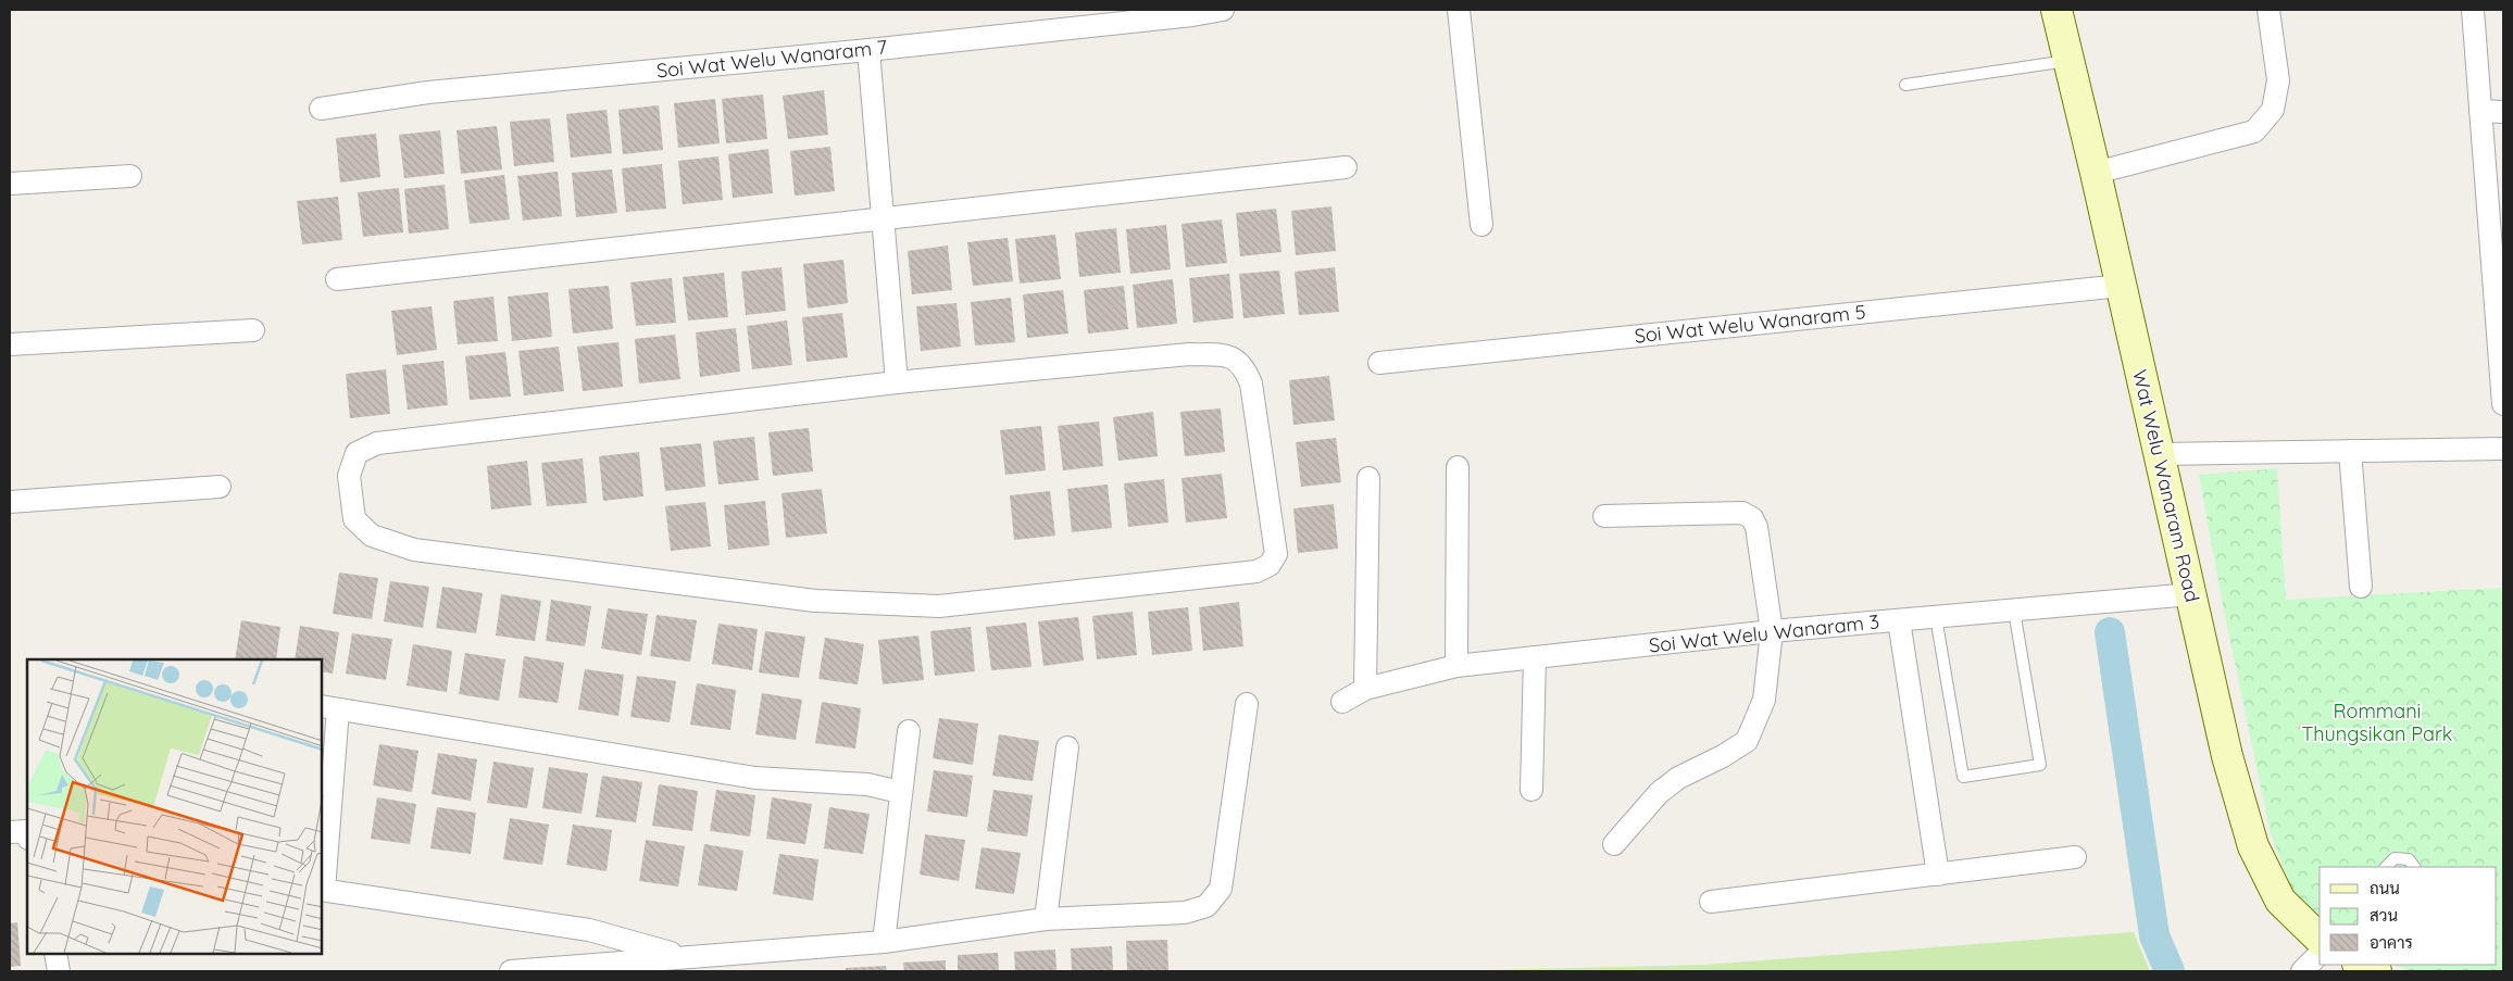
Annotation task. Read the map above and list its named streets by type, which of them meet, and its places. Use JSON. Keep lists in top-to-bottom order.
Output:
{
  "streets": {
    "street": [
      "Soi Wat Welu Wanaram 7",
      "Soi Wat Welu Wanaram 5",
      "Wat Welu Wanaram Road",
      "Soi Wat Welu Wanaram 3"
    ]
  },
  "crossings": [
    ["Soi Wat Welu Wanaram 5", "Wat Welu Wanaram Road"],
    ["Wat Welu Wanaram Road", "Soi Wat Welu Wanaram 3"]
  ],
  "parks": ["Rommani Thungsikan Park"],
  "legend": ["ถนน", "สวน", "อาคาร"]
}
